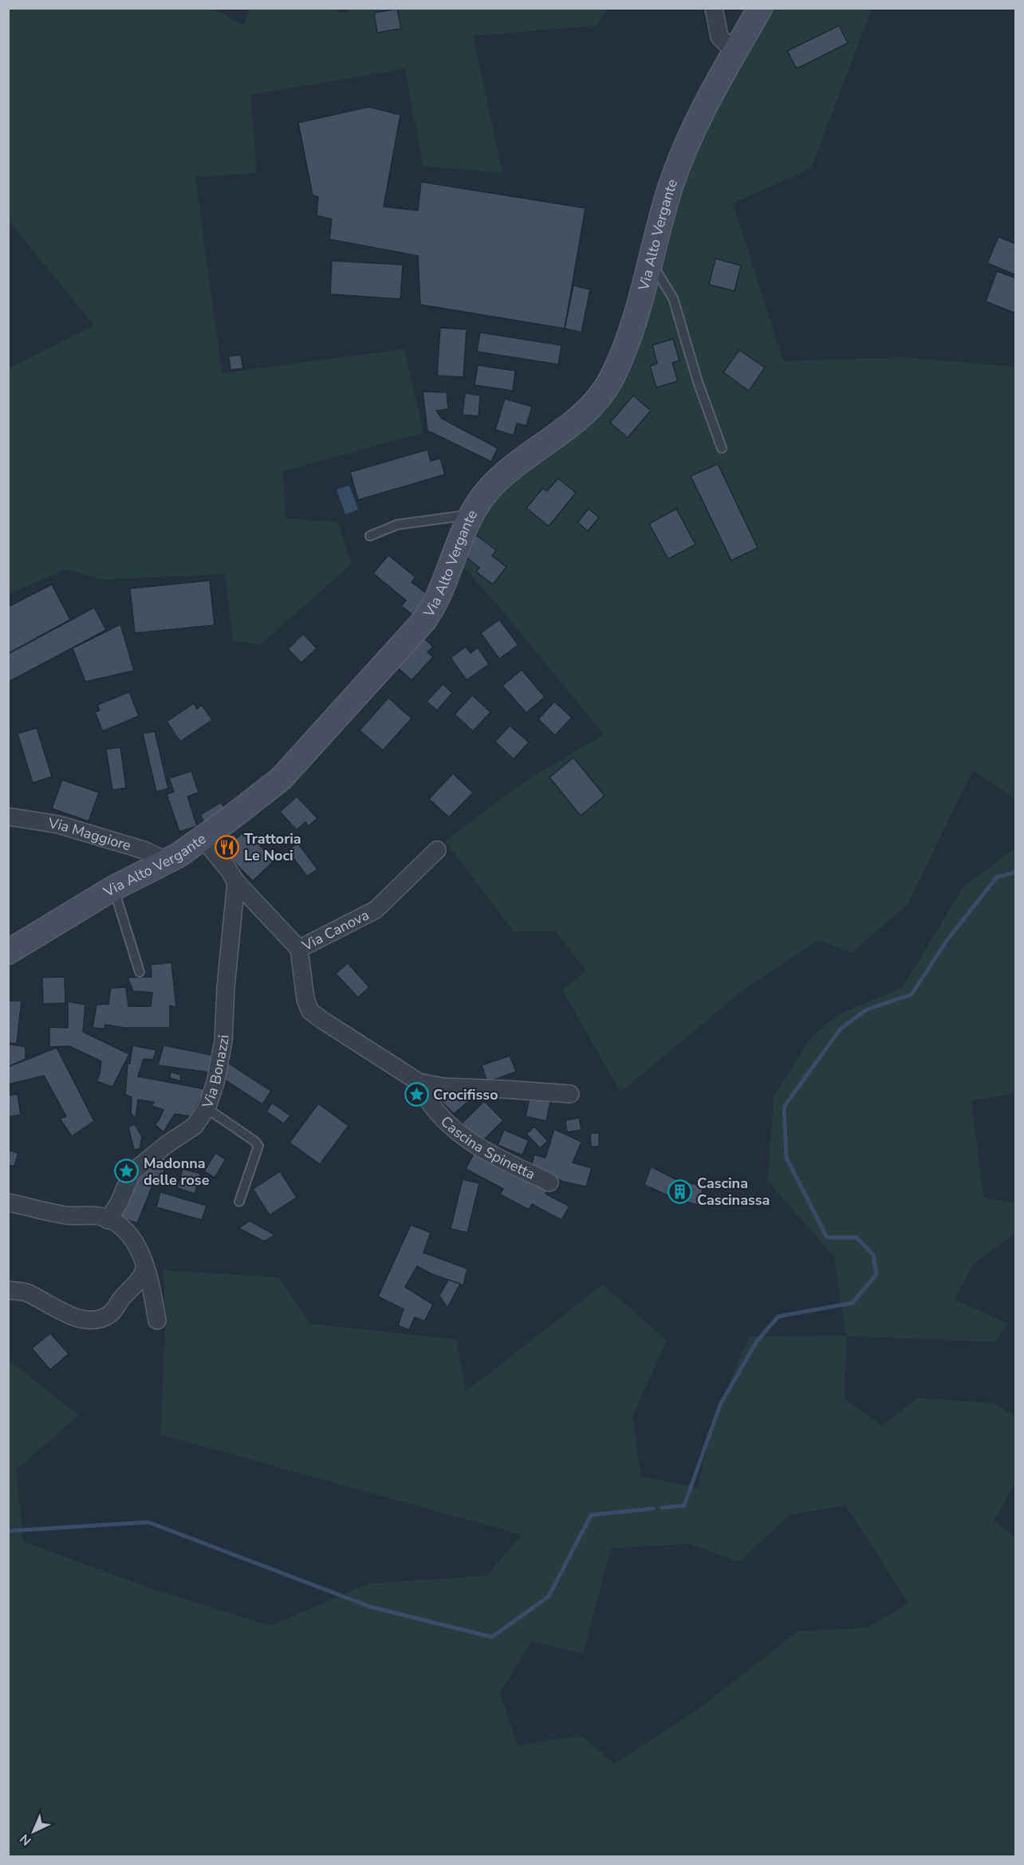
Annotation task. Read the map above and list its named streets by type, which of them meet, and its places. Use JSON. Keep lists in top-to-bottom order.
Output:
{
  "streets": {
    "main road": ["Via Alto Vergante"],
    "street": [
      "Via Maggiore",
      "Via Canova",
      "Via Bonazzi",
      "Cascina Spinetta"
    ]
  },
  "crossings": [
    ["Via Alto Vergante", "Via Maggiore"],
    ["Via Alto Vergante", "Via Canova"],
    ["Via Canova", "Via Bonazzi"],
    ["Via Canova", "Cascina Spinetta"]
  ],
  "places": {
    "restaurant": ["Trattoria Le Noci"],
    "place": ["Crocifisso", "Madonna delle rose"],
    "building": ["Cascina Cascinassa"]
  },
  "north": "bottom left"
}
